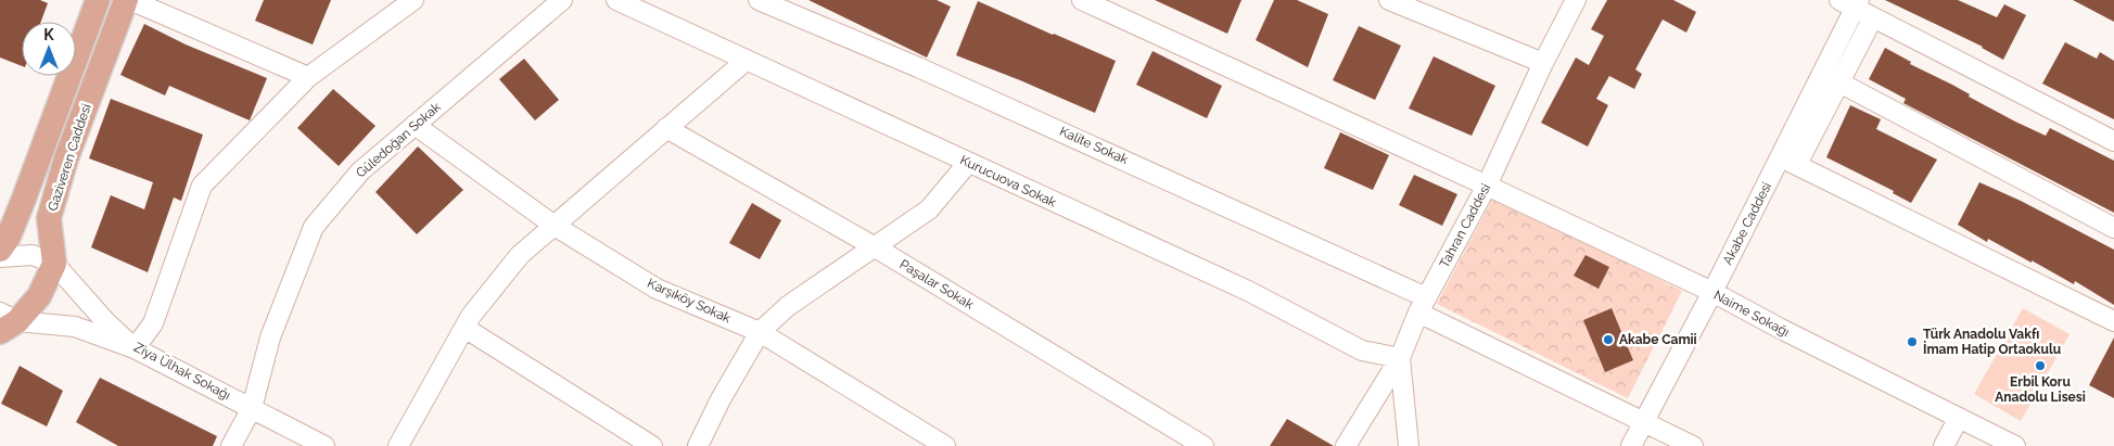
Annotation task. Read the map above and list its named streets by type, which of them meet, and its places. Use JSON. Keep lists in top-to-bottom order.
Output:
{
  "streets": {
    "main road": ["Gaziveren Caddesi"],
    "street": [
      "Güledoğan Sokak",
      "Kalite Sokak",
      "Kurucuova Sokak",
      "Akabe Caddesi",
      "Tahran Caddesi",
      "Paşalar Sokak",
      "Karşıköy Sokak",
      "Naime Sokağı",
      "Ziya Ülhak Sokağı"
    ]
  },
  "crossings": [
    ["Güledoğan Sokak", "Karşıköy Sokak"],
    ["Güledoğan Sokak", "Ziya Ülhak Sokağı"],
    ["Kalite Sokak", "Akabe Caddesi"],
    ["Kalite Sokak", "Tahran Caddesi"],
    ["Gaziveren Caddesi", "Ziya Ülhak Sokağı"],
    ["Kurucuova Sokak", "Tahran Caddesi"],
    ["Akabe Caddesi", "Naime Sokağı"],
    ["Tahran Caddesi", "Naime Sokağı"]
  ],
  "places": ["Akabe Camii", "Türk Anadolu Vakfı İmam Hatip Ortaokulu", "Erbil Koru Anadolu Lisesi"],
  "north": "top"
}
